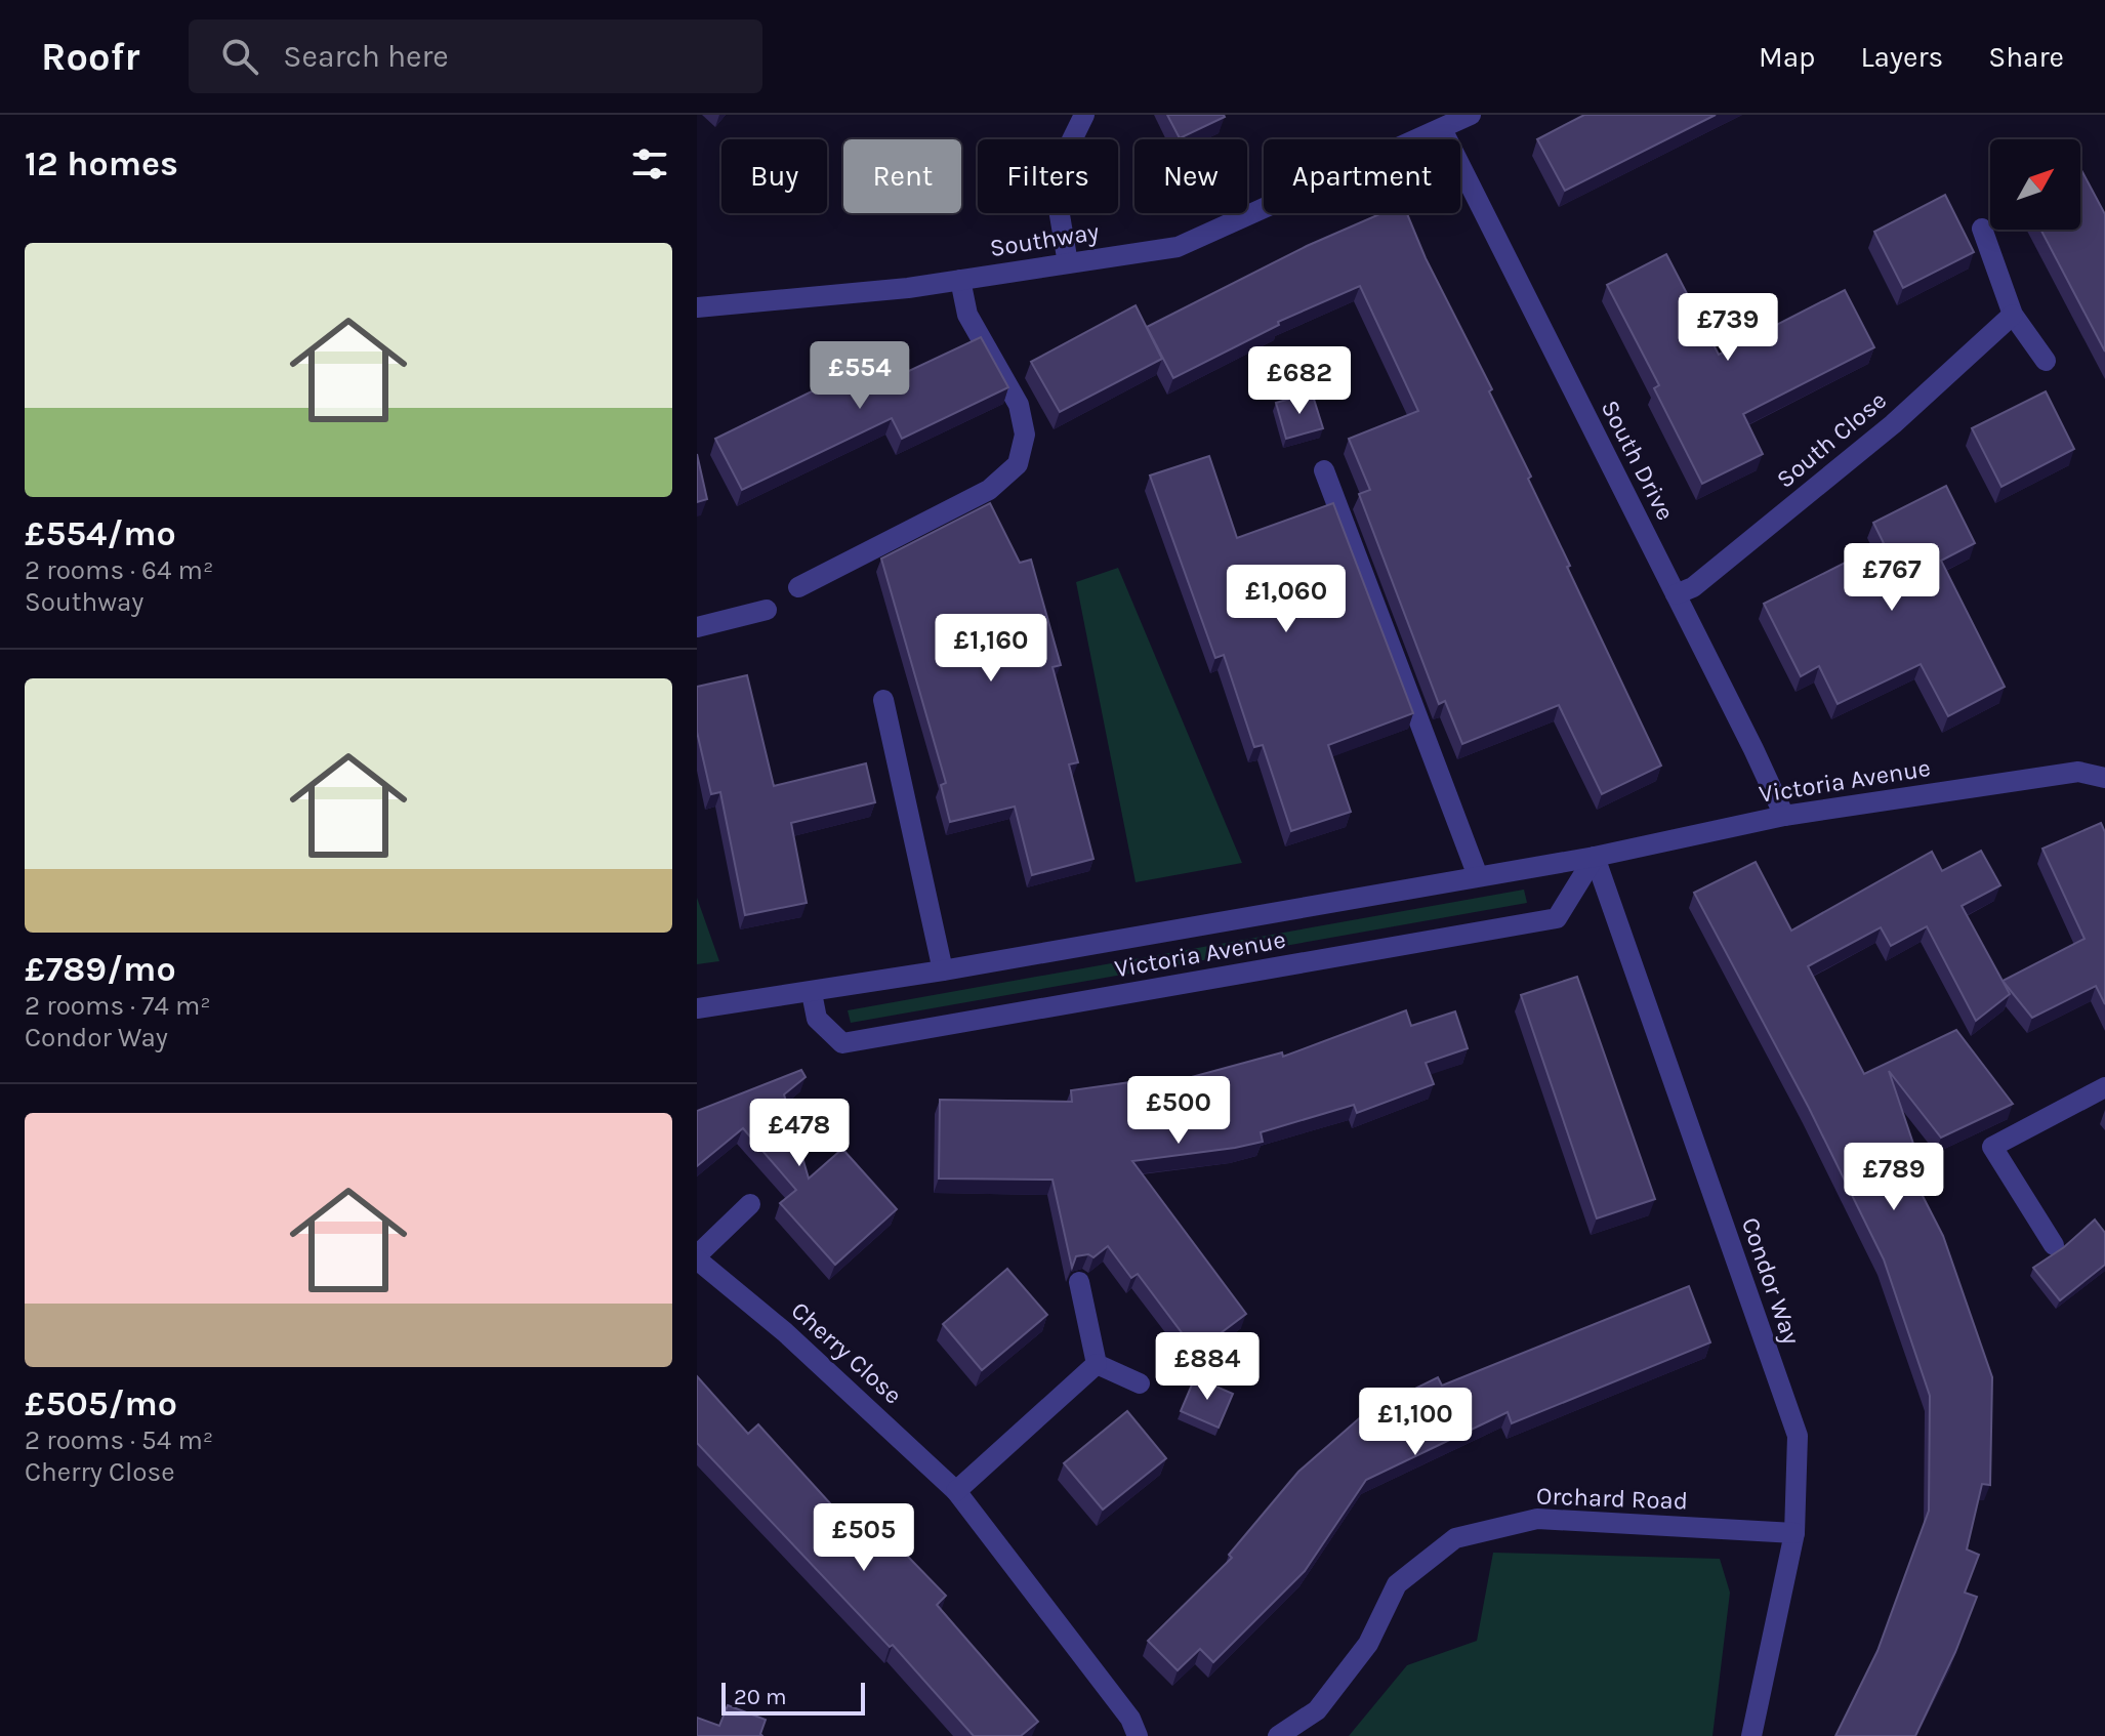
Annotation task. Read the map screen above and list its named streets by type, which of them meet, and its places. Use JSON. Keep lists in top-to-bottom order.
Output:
{
  "streets": {
    "street": [
      "Southway",
      "South Close",
      "South Drive",
      "Victoria Avenue",
      "Condor Way",
      "Cherry Close",
      "Orchard Road"
    ]
  },
  "crossings": [
    ["Southway", "South Drive"],
    ["South Close", "South Drive"],
    ["South Drive", "Victoria Avenue"],
    ["Victoria Avenue", "Condor Way"],
    ["Condor Way", "Orchard Road"]
  ],
  "scale_bar": "20 m",
  "north": "top right",
  "page": {
    "header": "Roofr",
    "search": "Search here",
    "nav": ["Map", "Layers", "Share"],
    "heading": "12 homes",
    "chip": [
      "Buy",
      "Rent",
      "Filters",
      "New",
      "Apartment"
    ],
    "list": [
      {
        "name": "£554/mo",
        "note": "2 rooms · 64 m² · Southway"
      },
      {
        "name": "£789/mo",
        "note": "2 rooms · 74 m² · Condor Way"
      },
      {
        "name": "£505/mo",
        "note": "2 rooms · 54 m² · Cherry Close"
      }
    ],
    "price": [
      "£739",
      "£554",
      "£682",
      "£767",
      "£1,060",
      "£1,160",
      "£500",
      "£478",
      "£789",
      "£884",
      "£1,100",
      "£505"
    ],
    "scale": "20 m"
  }
}
